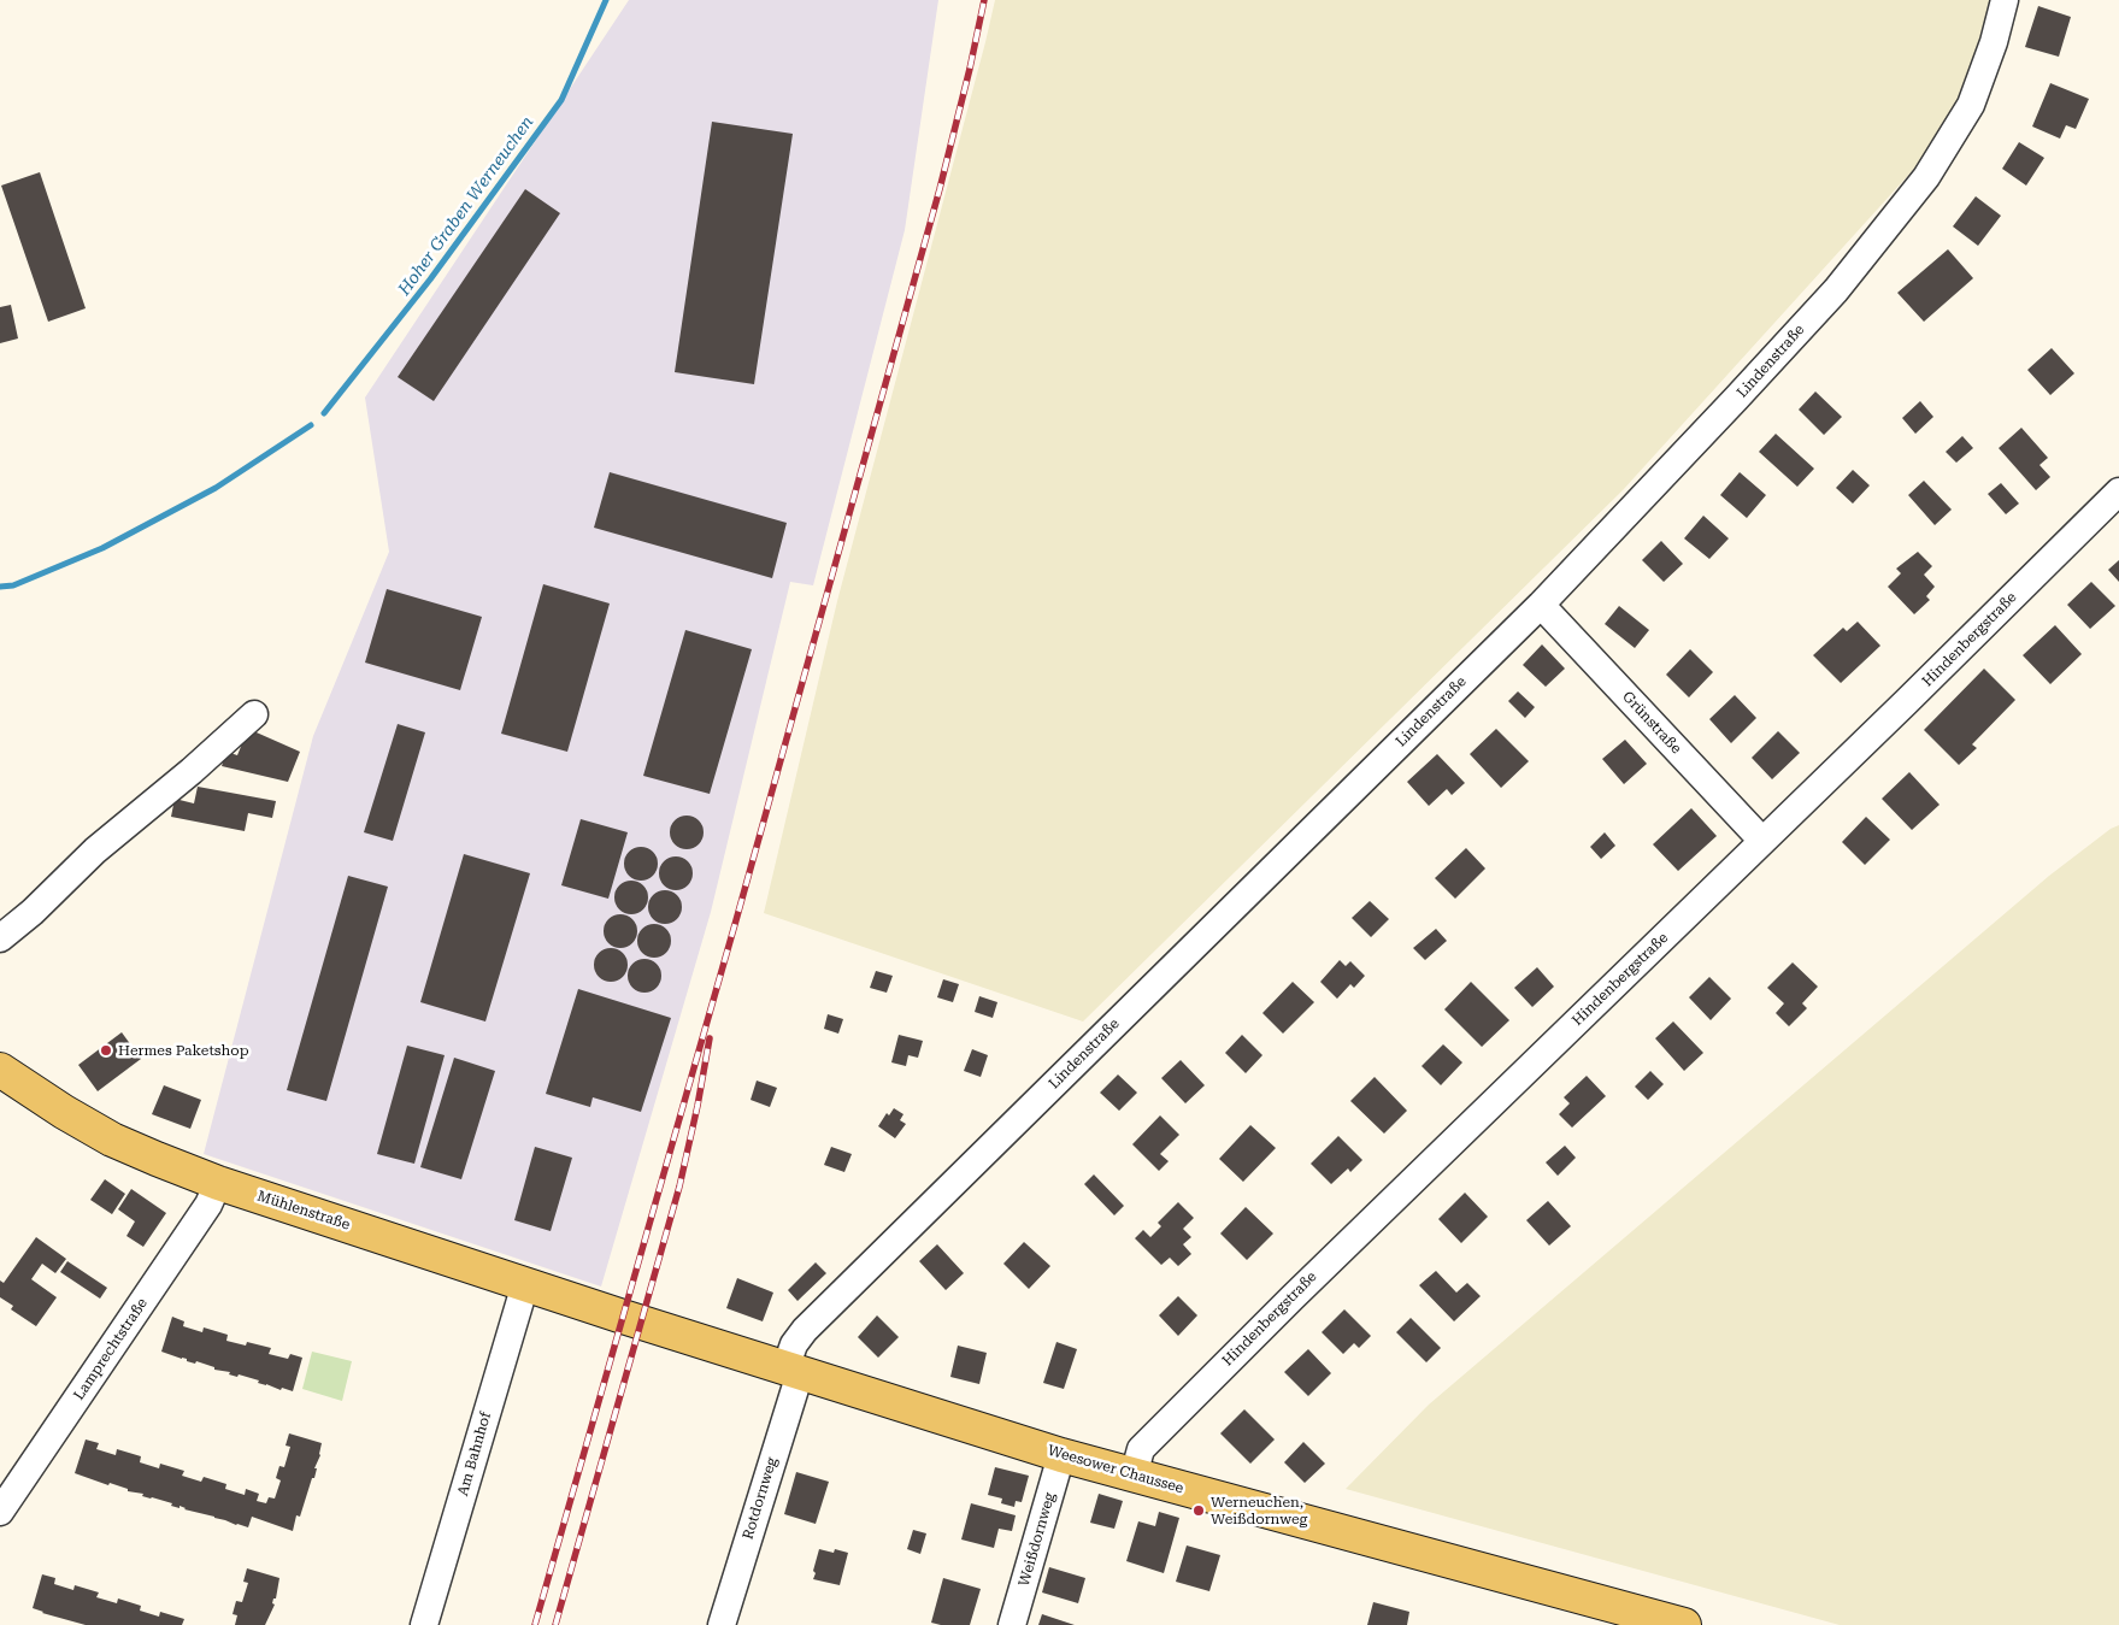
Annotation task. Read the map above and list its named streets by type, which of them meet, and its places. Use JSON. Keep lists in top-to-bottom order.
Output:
{
  "streets": {
    "main road": ["Mühlenstraße", "Weesower Chaussee"],
    "street": [
      "Lindenstraße",
      "Hindenbergstraße",
      "Grünstraße",
      "Lamprechtstraße",
      "Am Bahnhof",
      "Rotdornweg",
      "Weißdornweg"
    ]
  },
  "crossings": [
    ["Lindenstraße", "Grünstraße"],
    ["Lindenstraße", "Weesower Chaussee"],
    ["Lindenstraße", "Rotdornweg"],
    ["Hindenbergstraße", "Grünstraße"],
    ["Hindenbergstraße", "Weesower Chaussee"],
    ["Mühlenstraße", "Lamprechtstraße"],
    ["Mühlenstraße", "Am Bahnhof"],
    ["Mühlenstraße", "Weesower Chaussee"],
    ["Weesower Chaussee", "Rotdornweg"],
    ["Weesower Chaussee", "Weißdornweg"]
  ],
  "water": ["Hoher Graben Werneuchen"],
  "places": ["Hermes Paketshop", "Werneuchen, Weißdornweg"]
}
